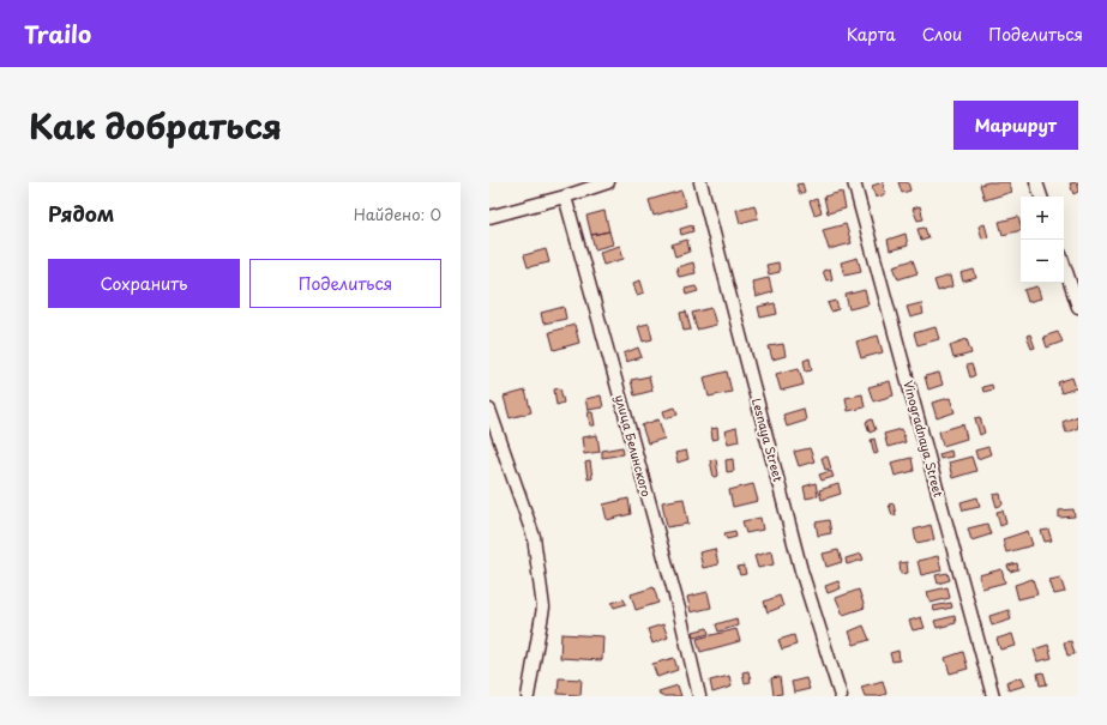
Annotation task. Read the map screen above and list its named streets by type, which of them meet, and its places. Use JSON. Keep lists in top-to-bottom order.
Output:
{
  "streets": {
    "street": ["Vinogradnaya Street", "Lesnaya Street", "улица Белинского"]
  },
  "page": {
    "header": "Trailo",
    "nav": ["Карта", "Слои", "Поделиться"],
    "title": "Как добраться",
    "buttons": [
      "Маршрут",
      ["Сохранить", "Поделиться"]
    ],
    "heading": ["Рядом", "Найдено: 0"],
    "map_buttons": ["+", "−"]
  }
}
